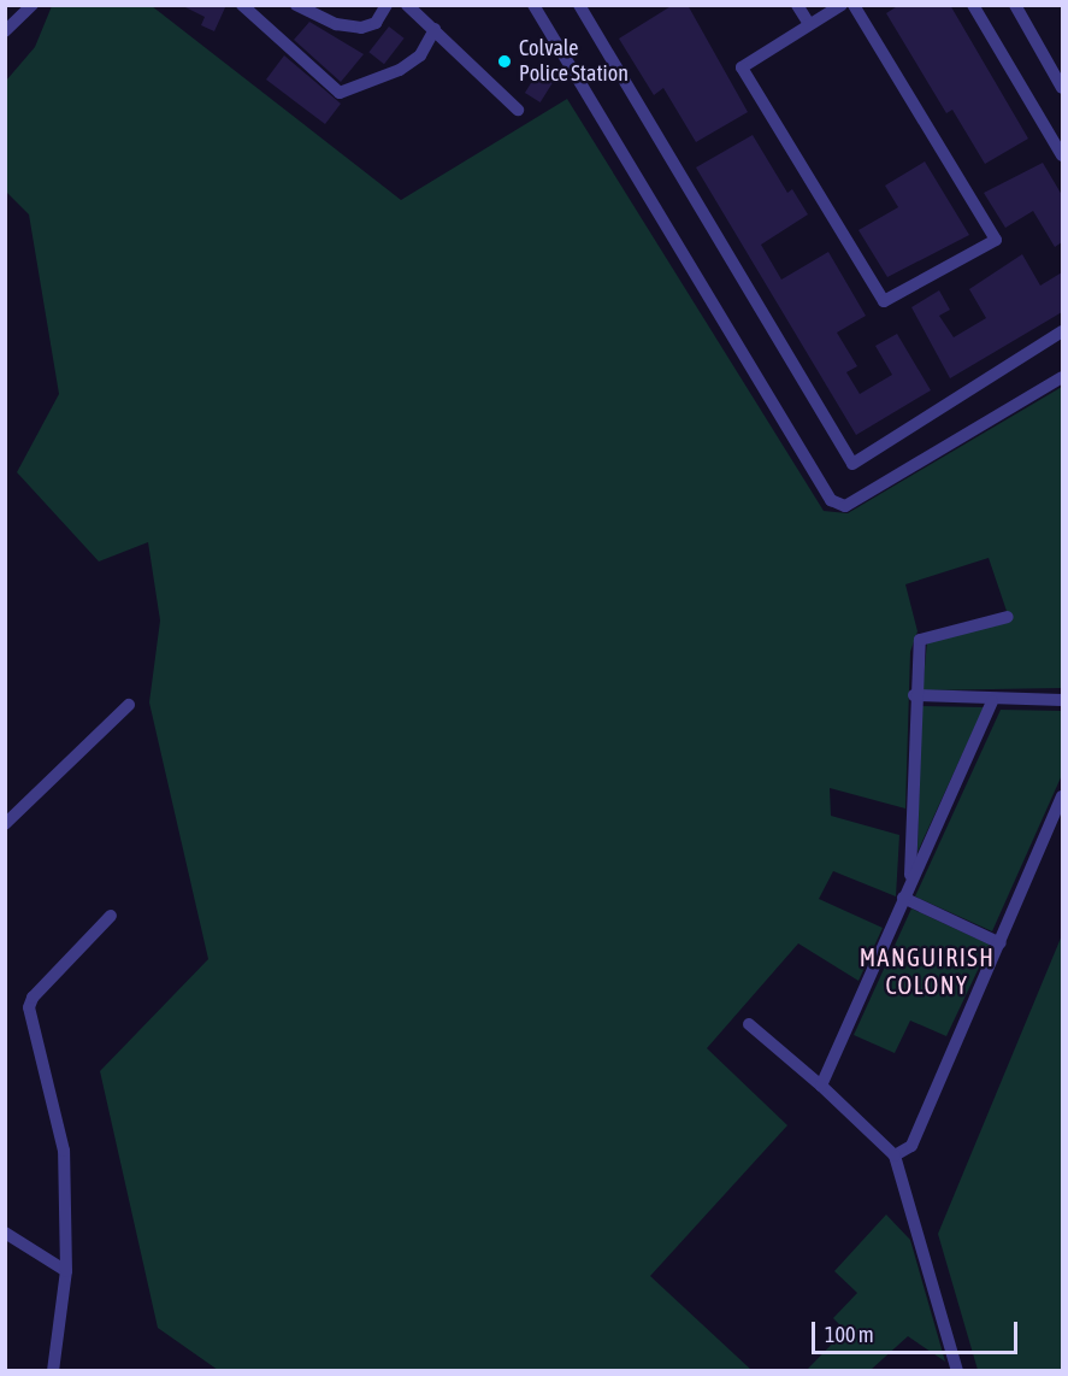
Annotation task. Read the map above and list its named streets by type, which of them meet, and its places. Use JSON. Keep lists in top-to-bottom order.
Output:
{
  "districts": ["MANGUIRISH COLONY"],
  "places": ["Colvale Police Station"],
  "scale_bar": "100 m"
}
